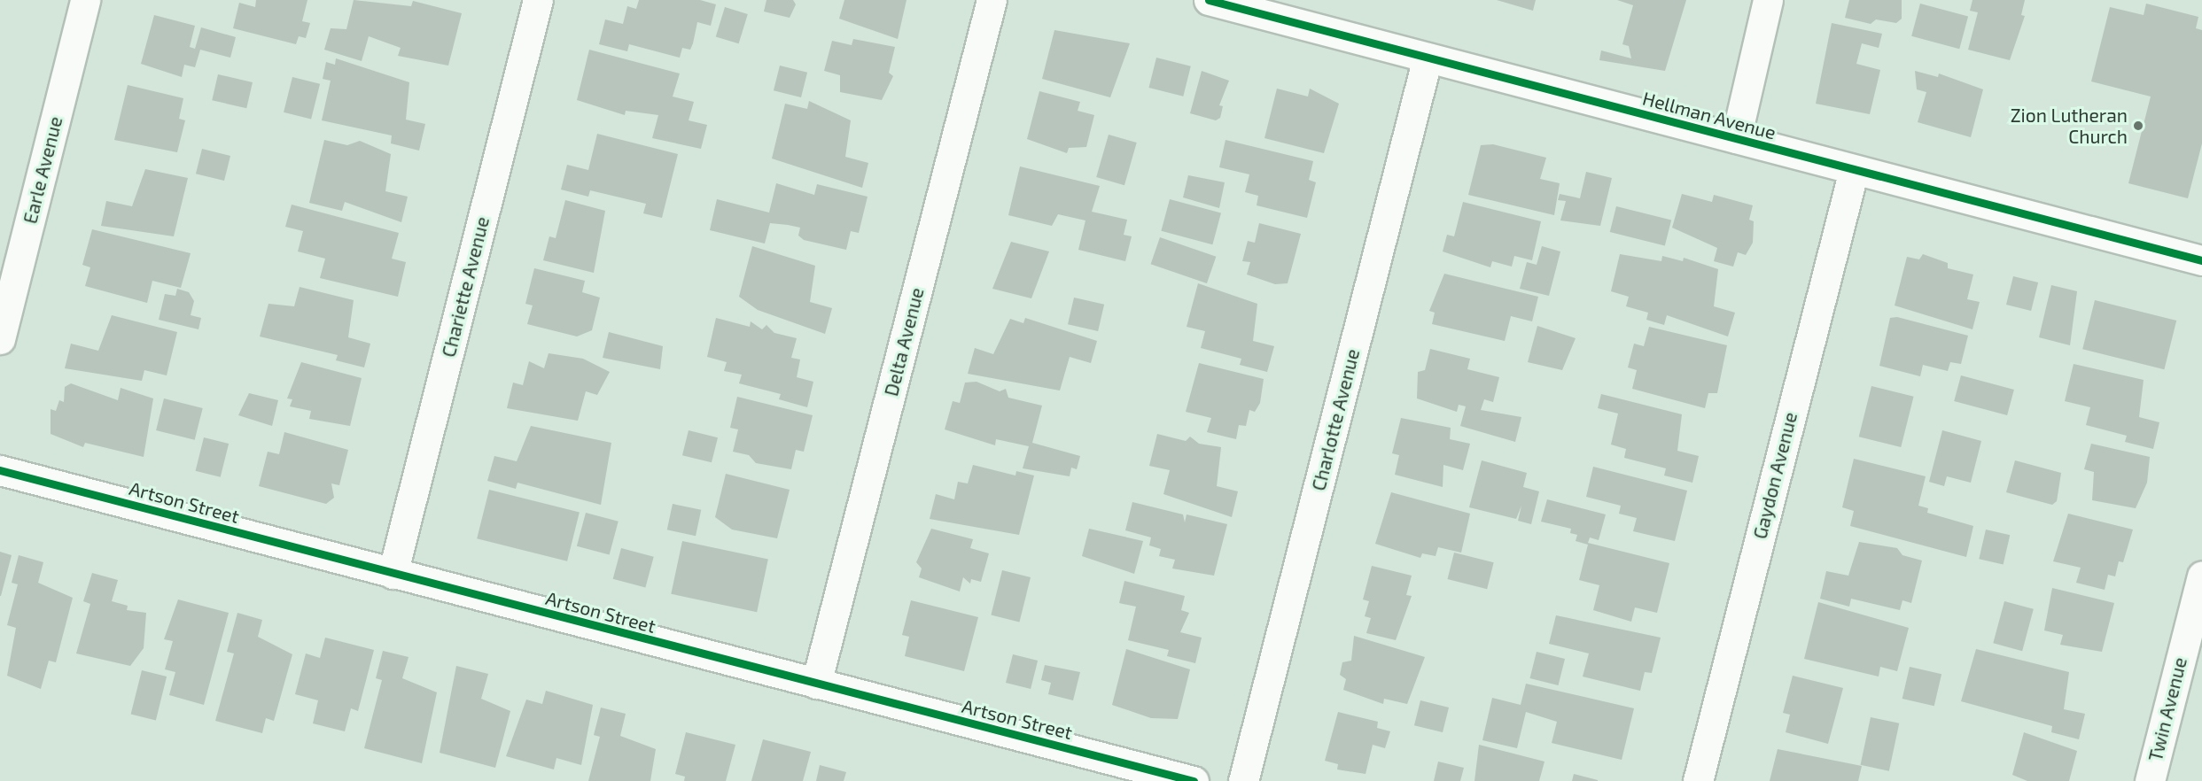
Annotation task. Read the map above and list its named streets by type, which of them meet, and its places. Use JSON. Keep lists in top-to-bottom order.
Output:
{
  "streets": {
    "street": [
      "Hellman Avenue",
      "Earle Avenue",
      "Chariette Avenue",
      "Delta Avenue",
      "Charlotte Avenue",
      "Gaydon Avenue",
      "Artson Street",
      "Twin Avenue"
    ]
  },
  "crossings": [
    ["Hellman Avenue", "Charlotte Avenue"],
    ["Hellman Avenue", "Gaydon Avenue"],
    ["Chariette Avenue", "Artson Street"],
    ["Delta Avenue", "Artson Street"]
  ],
  "places": ["Zion Lutheran Church"]
}
